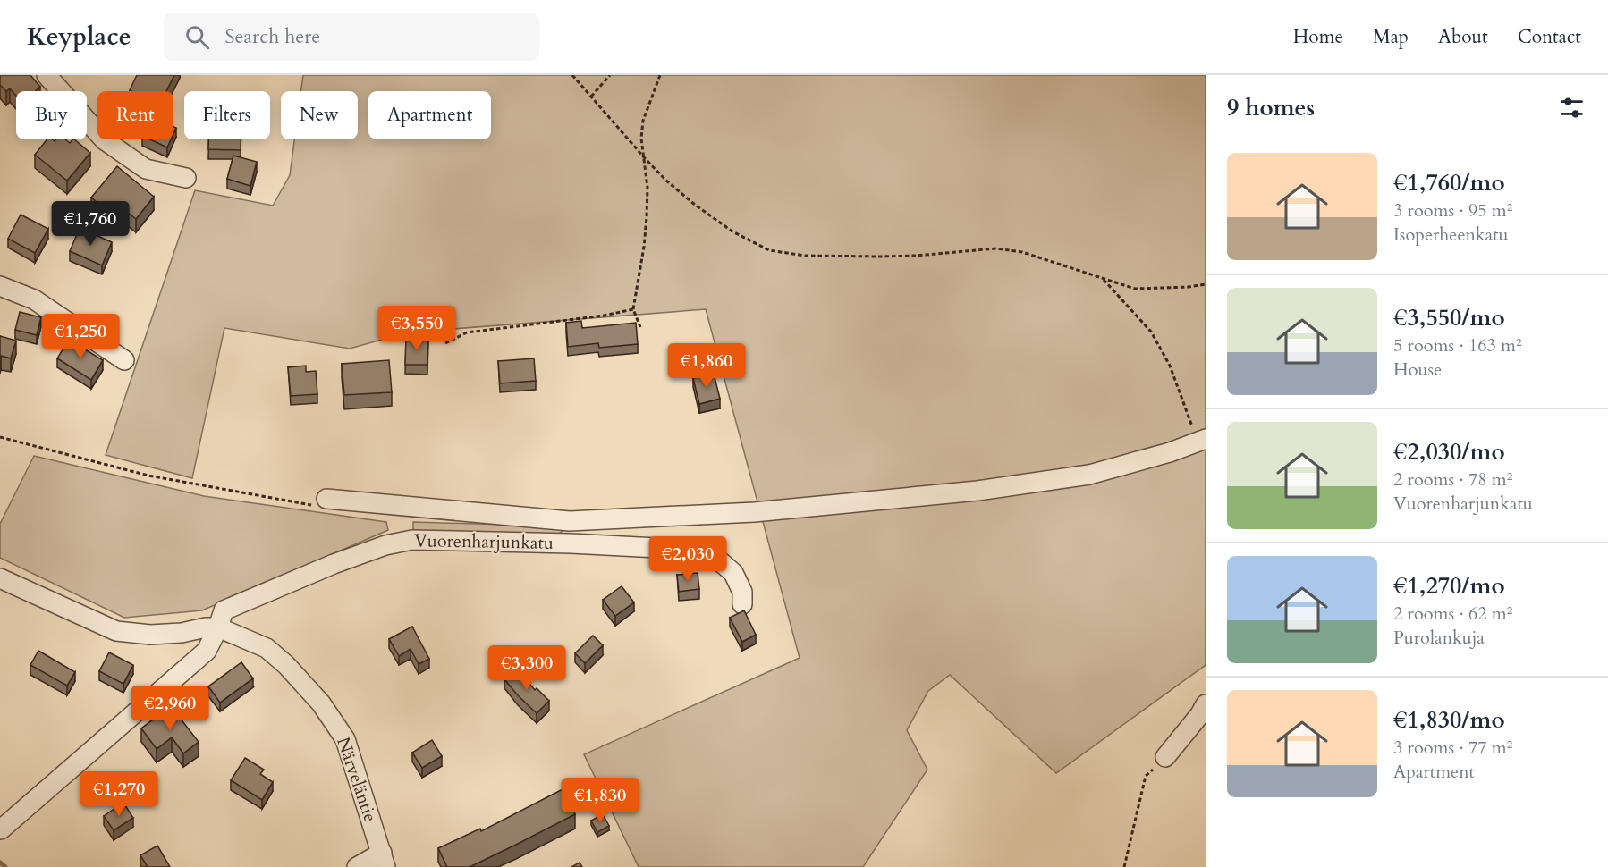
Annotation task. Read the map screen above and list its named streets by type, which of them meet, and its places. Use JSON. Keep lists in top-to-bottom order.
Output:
{
  "streets": {
    "street": ["Vuorenharjunkatu", "Närveläntie"]
  },
  "crossings": [
    ["Vuorenharjunkatu", "Närveläntie"]
  ],
  "page": {
    "header": "Keyplace",
    "search": "Search here",
    "nav": [
      "Home",
      "Map",
      "About",
      "Contact"
    ],
    "heading": "9 homes",
    "chip": [
      "Buy",
      "Rent",
      "Filters",
      "New",
      "Apartment"
    ],
    "list": [
      {
        "name": "€1,760/mo",
        "note": "3 rooms · 95 m² · Isoperheenkatu"
      },
      {
        "name": "€3,550/mo",
        "note": "5 rooms · 163 m² · House"
      },
      {
        "name": "€2,030/mo",
        "note": "2 rooms · 78 m² · Vuorenharjunkatu"
      },
      {
        "name": "€1,270/mo",
        "note": "2 rooms · 62 m² · Purolankuja"
      },
      {
        "name": "€1,830/mo",
        "note": "3 rooms · 77 m² · Apartment"
      }
    ],
    "price": [
      "€1,760",
      "€3,550",
      "€1,250",
      "€1,860",
      "€2,030",
      "€3,300",
      "€2,960",
      "€1,270",
      "€1,830"
    ]
  }
}
